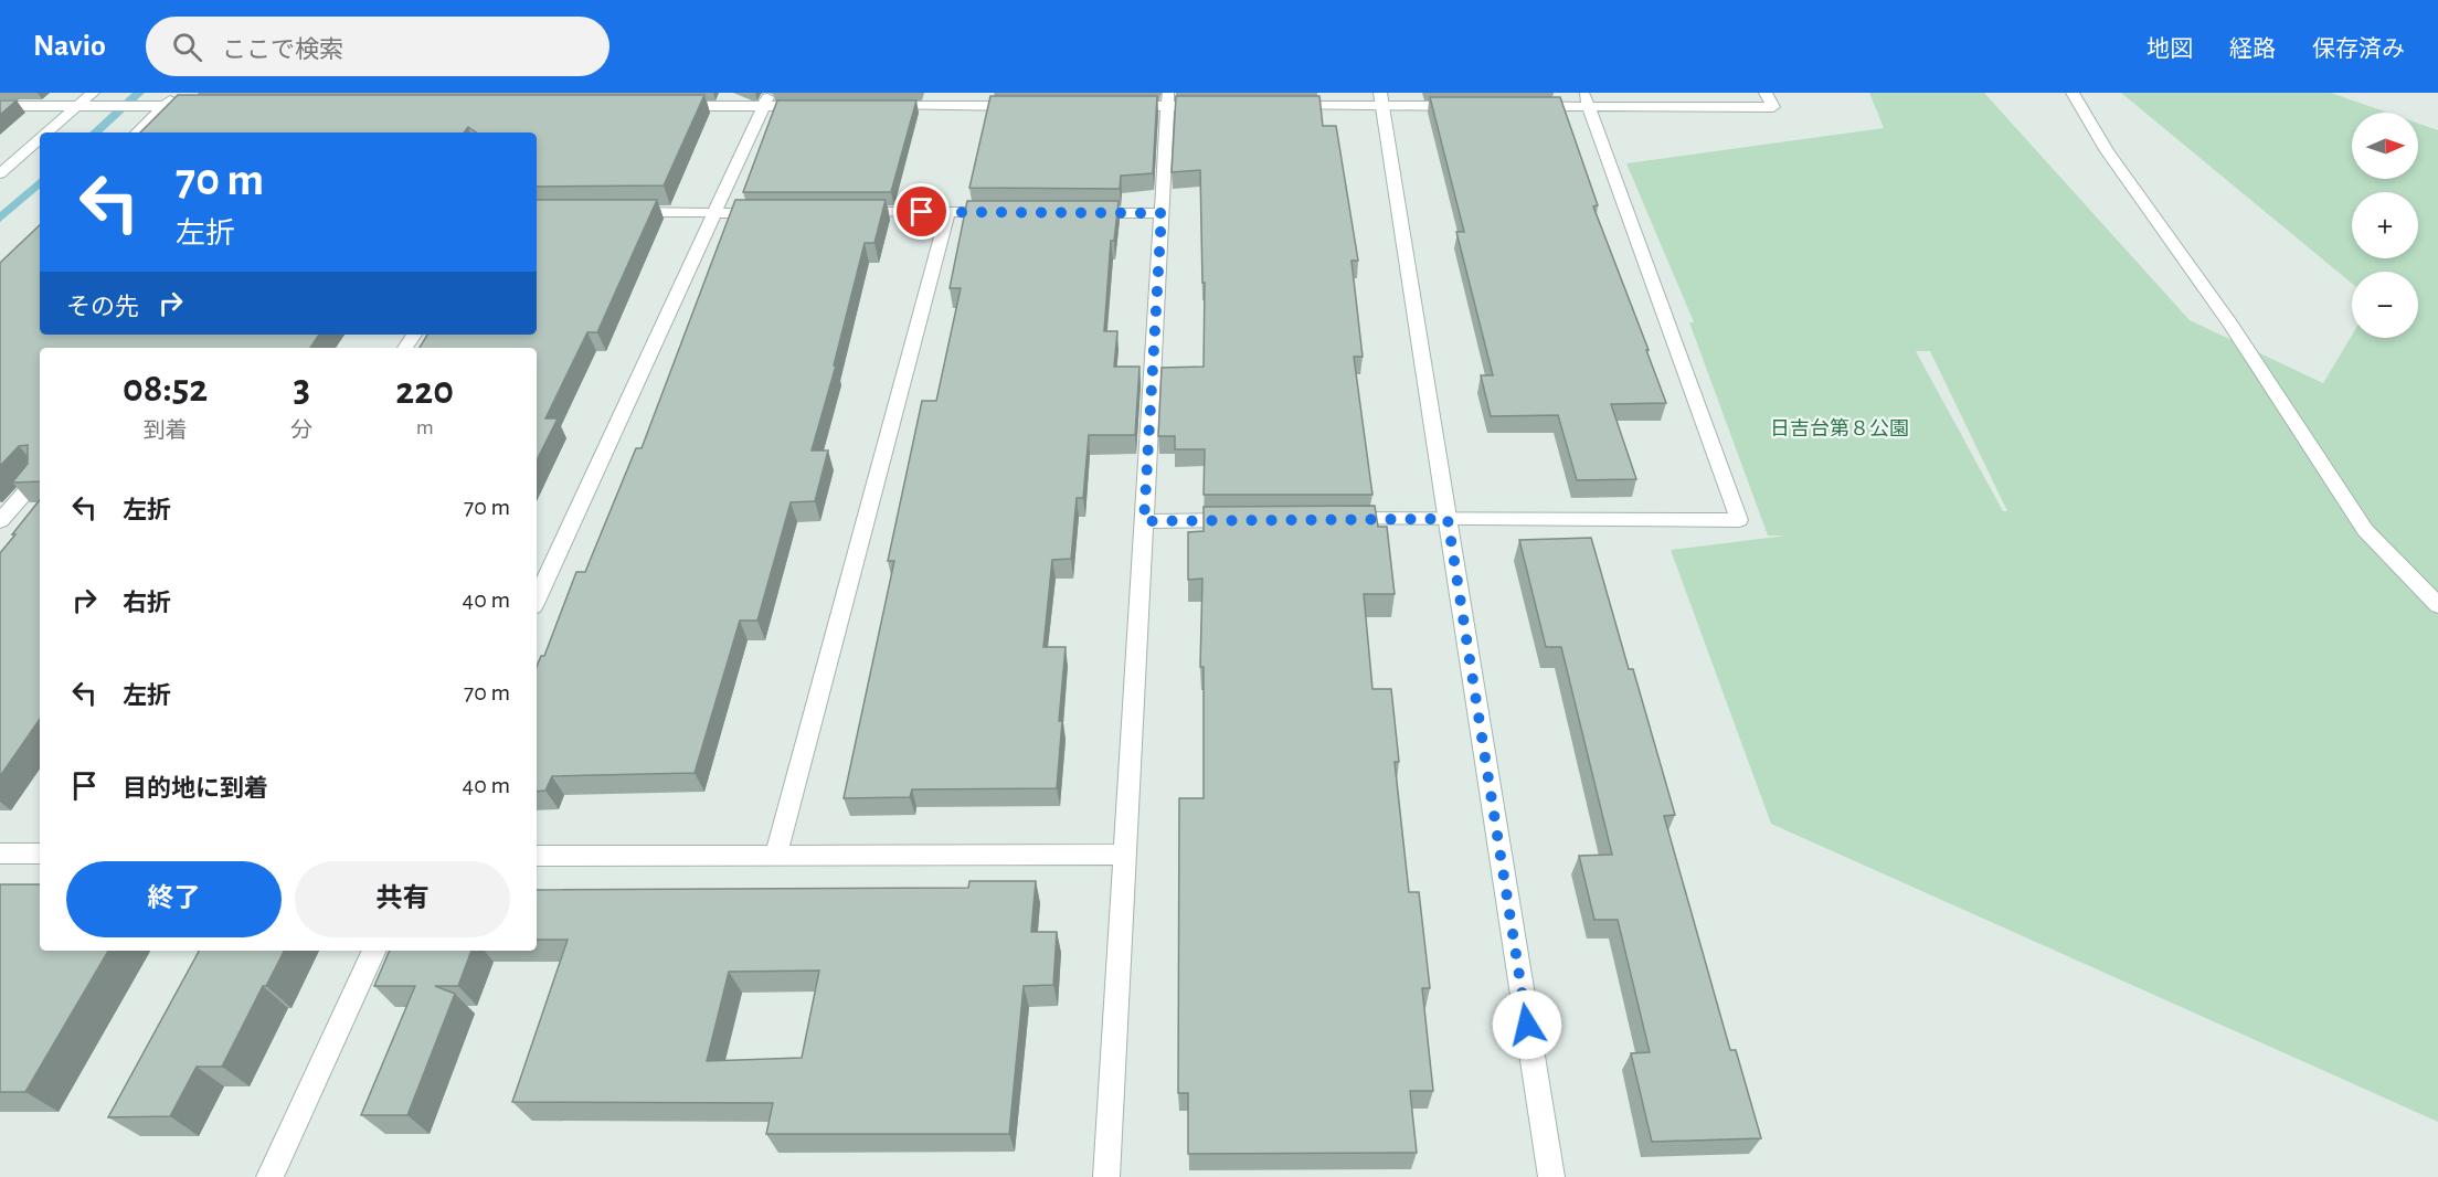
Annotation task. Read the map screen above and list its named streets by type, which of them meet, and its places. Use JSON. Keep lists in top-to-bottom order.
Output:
{
  "parks": ["日吉台第８公園"],
  "north": "right",
  "page": {
    "header": "Navio",
    "search": "ここで検索",
    "nav": ["地図", "経路", "保存済み"],
    "map_buttons": ["+", "−"],
    "turn": ["70 m", "左折"],
    "then": "その先",
    "eta": [
      "08:52",
      "到着",
      "3",
      "分",
      "220",
      "m"
    ],
    "list": [
      {
        "name": "左折",
        "value": "70 m"
      },
      {
        "name": "右折",
        "value": "40 m"
      },
      {
        "name": "左折",
        "value": "70 m"
      },
      {
        "name": "目的地に到着",
        "value": "40 m"
      }
    ],
    "buttons": ["終了", "共有"]
  }
}
